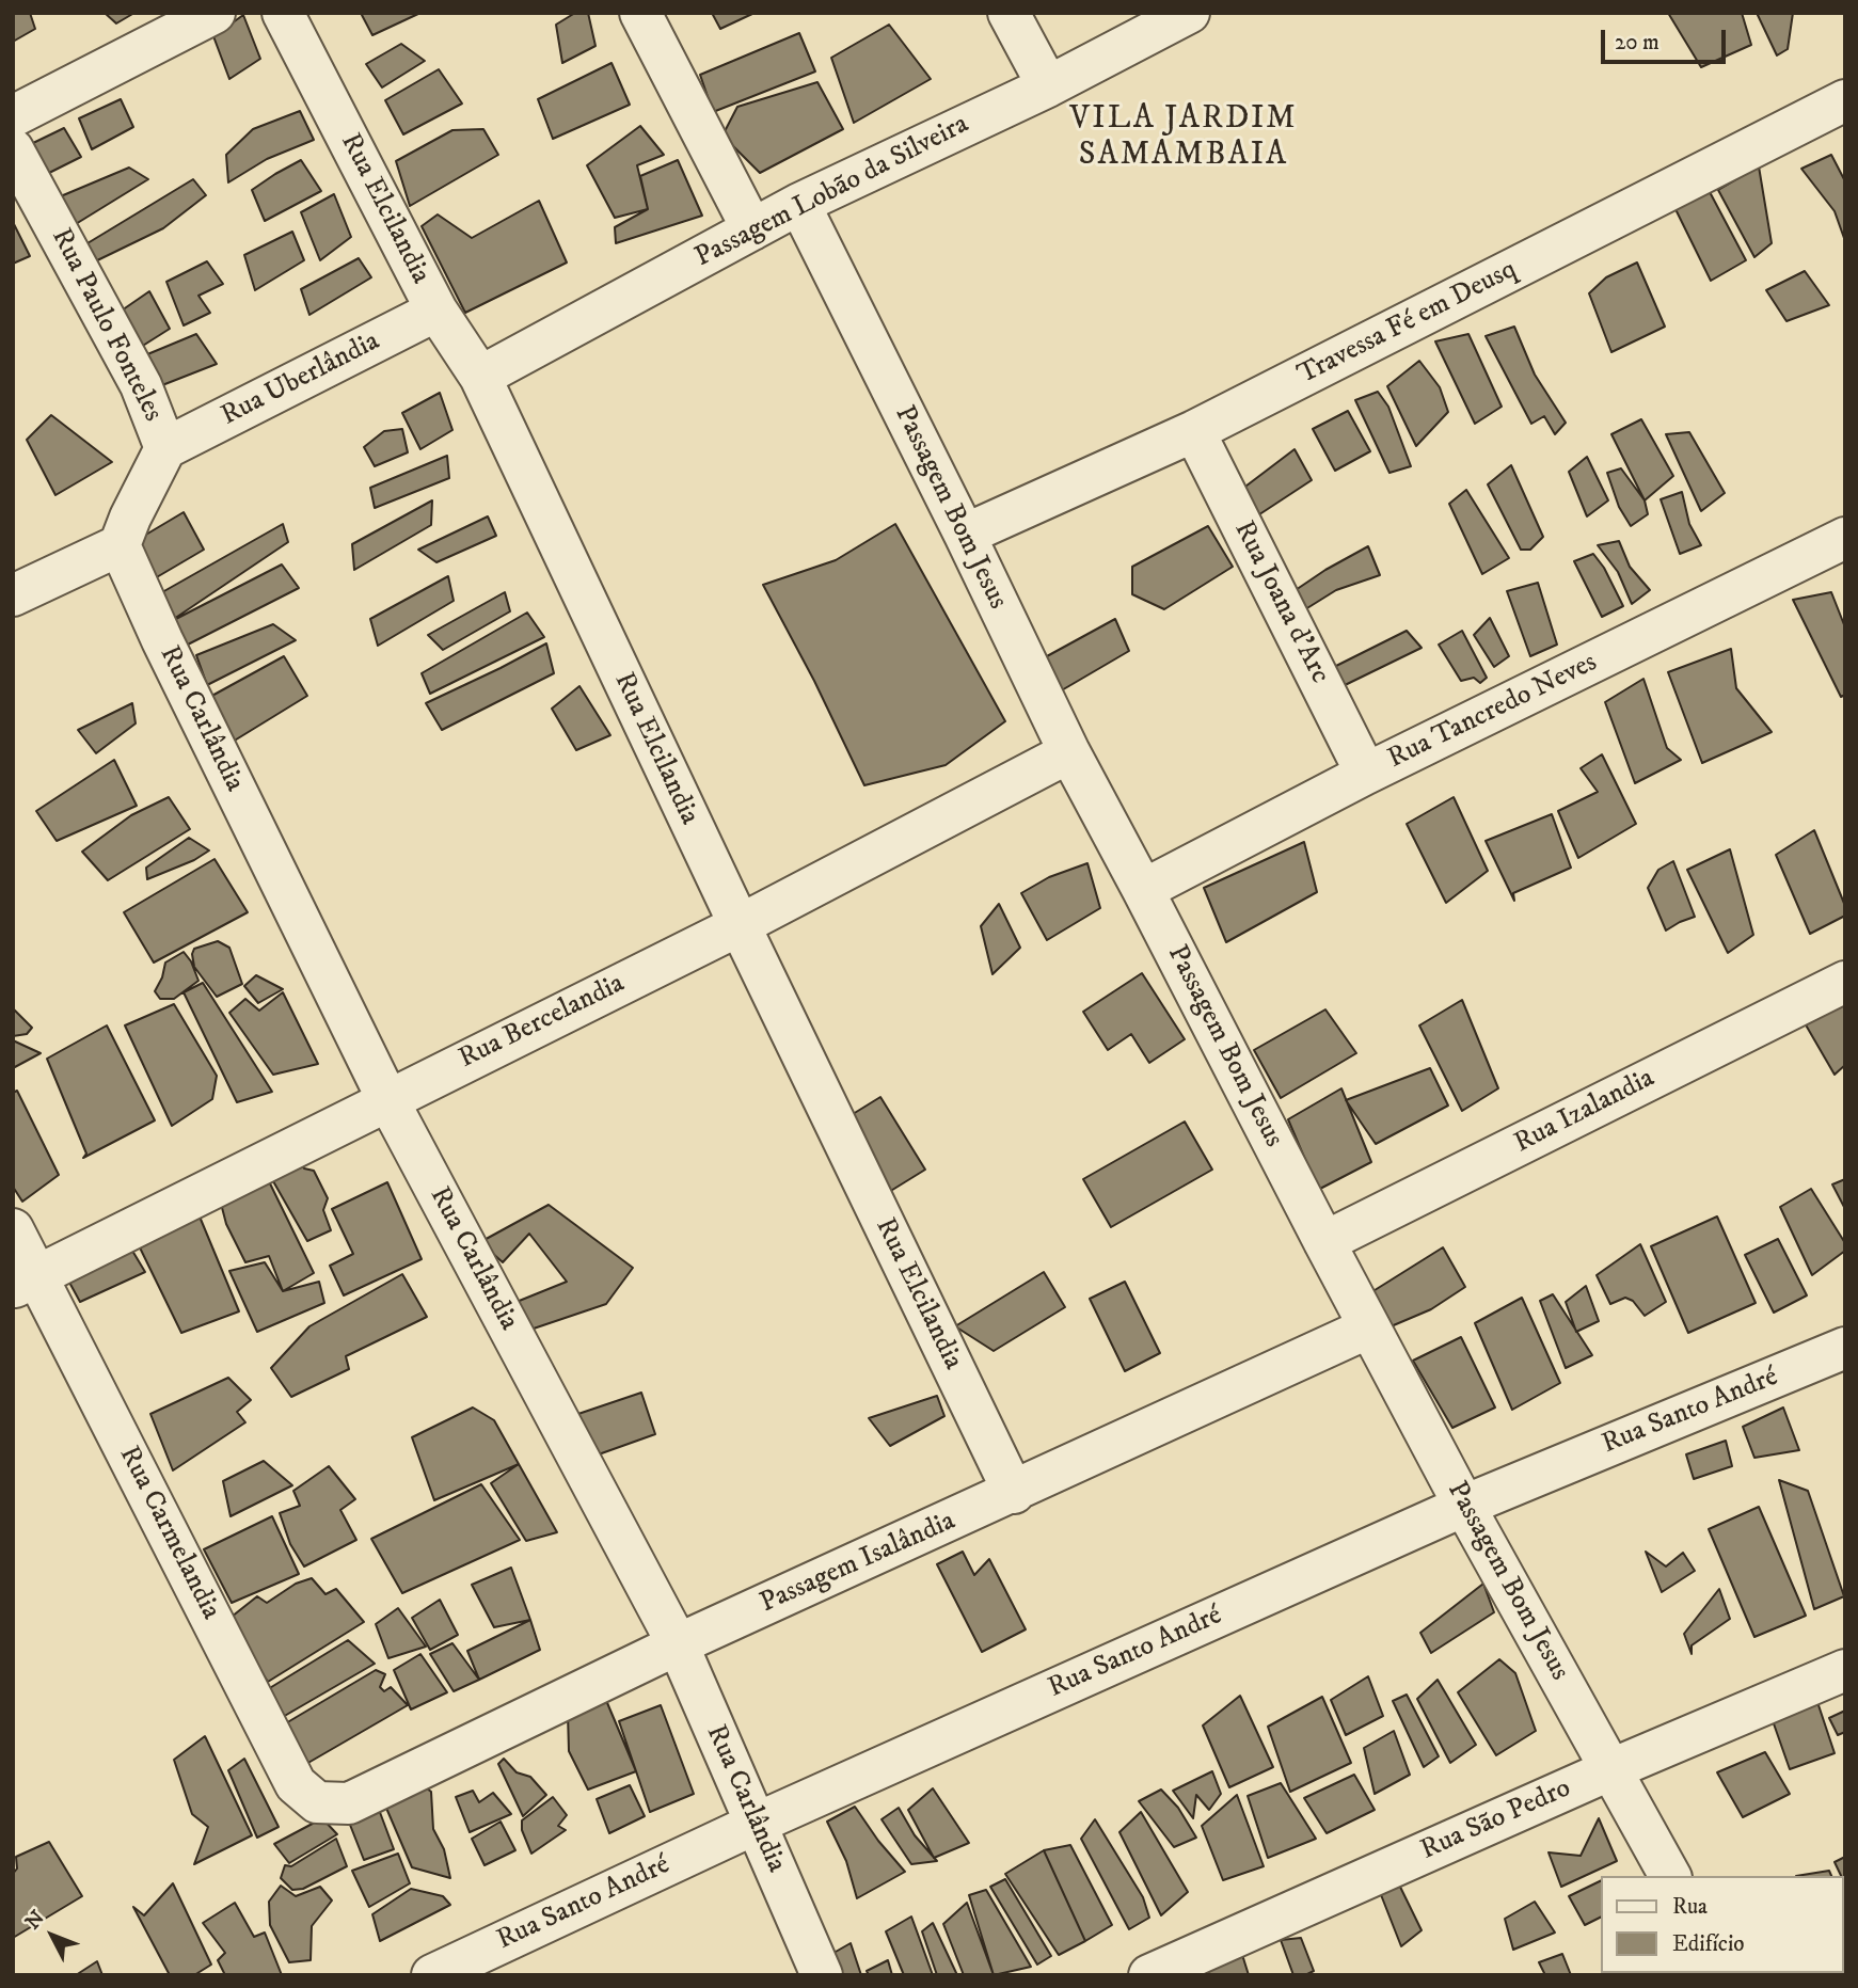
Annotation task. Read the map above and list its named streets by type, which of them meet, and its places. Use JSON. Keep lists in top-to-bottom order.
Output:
{
  "streets": {
    "street": [
      "Passagem Lobão da Silveira",
      "Rua Elcilandia",
      "Travessa Fé em Deusq",
      "Rua Paulo Fonteles",
      "Rua Uberlândia",
      "Passagem Bom Jesus",
      "Rua Joana d'Arc",
      "Rua Tancredo Neves",
      "Rua Carlândia",
      "Rua Bercelandia",
      "Rua Izalandia",
      "Rua Santo André",
      "Rua Carmelandia",
      "Passagem Isalândia",
      "Rua São Pedro"
    ]
  },
  "crossings": [
    ["Passagem Lobão da Silveira", "Rua Elcilandia"],
    ["Passagem Lobão da Silveira", "Passagem Bom Jesus"],
    ["Rua Elcilandia", "Rua Uberlândia"],
    ["Rua Elcilandia", "Rua Bercelandia"],
    ["Rua Elcilandia", "Passagem Isalândia"],
    ["Travessa Fé em Deusq", "Passagem Bom Jesus"],
    ["Travessa Fé em Deusq", "Rua Joana d'Arc"],
    ["Rua Paulo Fonteles", "Rua Uberlândia"],
    ["Rua Paulo Fonteles", "Rua Carlândia"],
    ["Passagem Bom Jesus", "Rua Tancredo Neves"],
    ["Passagem Bom Jesus", "Rua Bercelandia"],
    ["Passagem Bom Jesus", "Rua Izalandia"],
    ["Passagem Bom Jesus", "Rua Santo André"],
    ["Passagem Bom Jesus", "Passagem Isalândia"],
    ["Passagem Bom Jesus", "Rua São Pedro"],
    ["Rua Joana d'Arc", "Rua Tancredo Neves"],
    ["Rua Carlândia", "Rua Bercelandia"],
    ["Rua Carlândia", "Rua Santo André"],
    ["Rua Carlândia", "Passagem Isalândia"],
    ["Rua Bercelandia", "Rua Carmelandia"],
    ["Rua Carmelandia", "Passagem Isalândia"]
  ],
  "districts": ["VILA JARDIM SAMAMBAIA"],
  "legend": ["Rua", "Edifício"],
  "scale_bar": "20 m",
  "north": "top left"
}
